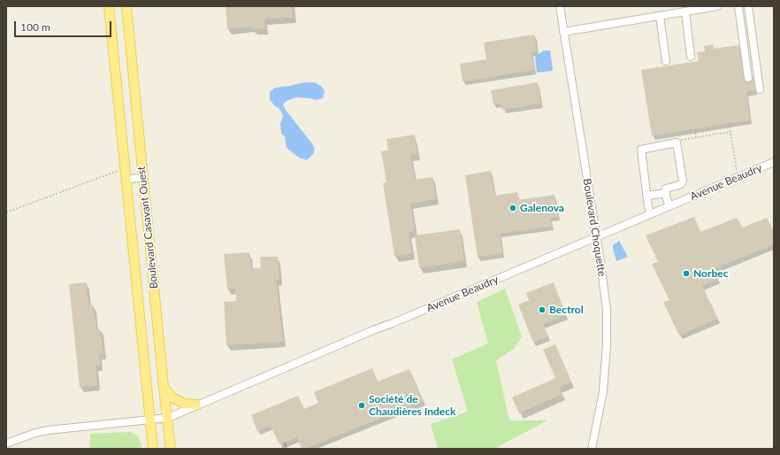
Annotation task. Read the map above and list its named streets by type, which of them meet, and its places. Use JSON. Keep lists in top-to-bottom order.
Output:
{
  "streets": {
    "main road": ["Boulevard Casavant Ouest"],
    "street": ["Avenue Beaudry", "Boulevard Choquette"]
  },
  "crossings": [
    ["Avenue Beaudry", "Boulevard Casavant Ouest"],
    ["Avenue Beaudry", "Boulevard Choquette"]
  ],
  "places": [
    "Galenova",
    "Norbec",
    "Bectrol",
    "Société de Chaudières Indeck"
  ],
  "scale_bar": "100 m"
}
